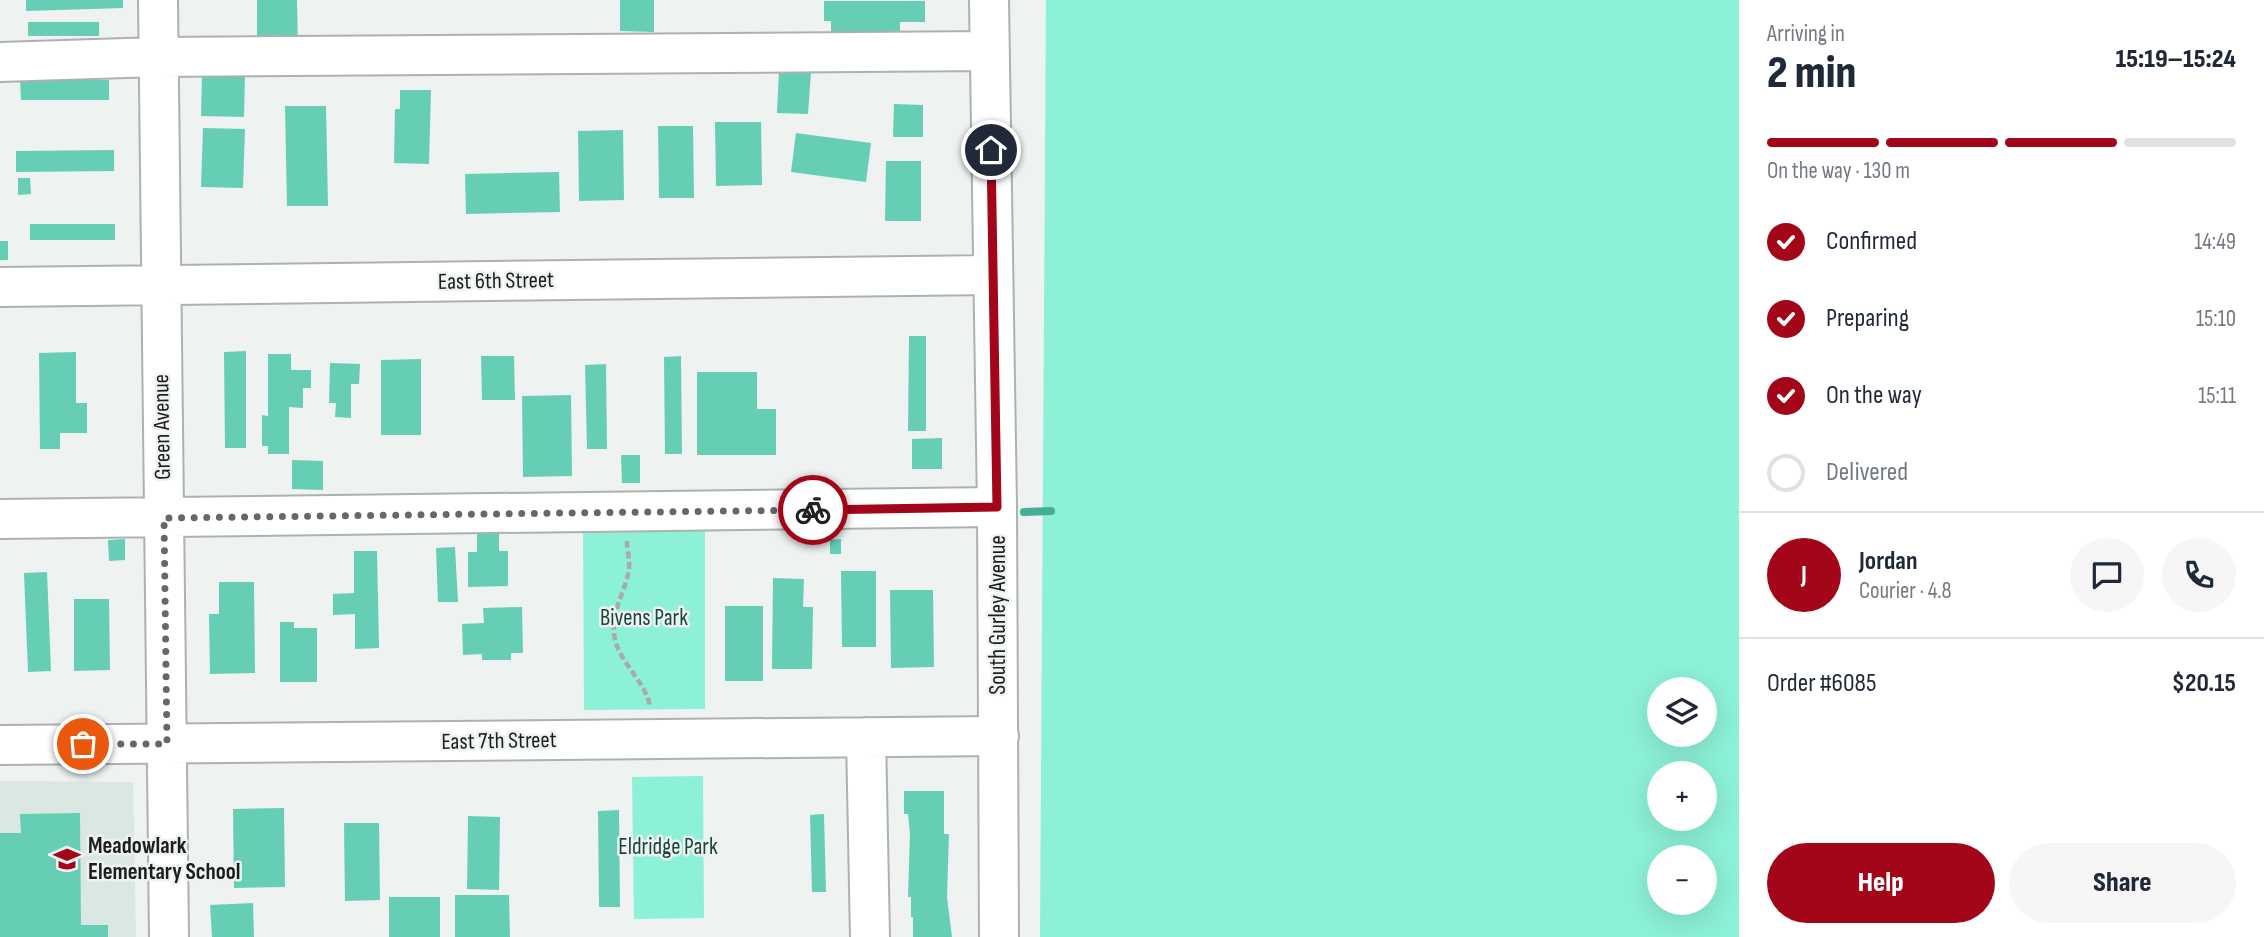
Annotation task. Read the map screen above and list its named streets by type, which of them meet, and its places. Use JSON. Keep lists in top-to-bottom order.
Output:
{
  "streets": {
    "street": [
      "East 6th Street",
      "Green Avenue",
      "South Gurley Avenue",
      "East 7th Street"
    ]
  },
  "crossings": [
    ["East 6th Street", "Green Avenue"],
    ["East 6th Street", "South Gurley Avenue"],
    ["Green Avenue", "East 7th Street"],
    ["South Gurley Avenue", "East 7th Street"]
  ],
  "parks": ["Bivens Park", "Eldridge Park"],
  "places": {
    "school or university": ["Meadowlark Elementary School"]
  },
  "page": {
    "heading": ["2 min", "Arriving in", "15:19–15:24"],
    "panel": [
      "Jordan",
      "Courier · 4.8",
      "Order #6085",
      "$20.15"
    ],
    "bar": "On the way · 130 m",
    "list": [
      ["Confirmed", "14:49"],
      ["Preparing", "15:10"],
      ["On the way", "15:11"],
      "Delivered"
    ],
    "round": "J",
    "map_buttons": ["+", "−"],
    "buttons": ["Help", "Share"]
  }
}
